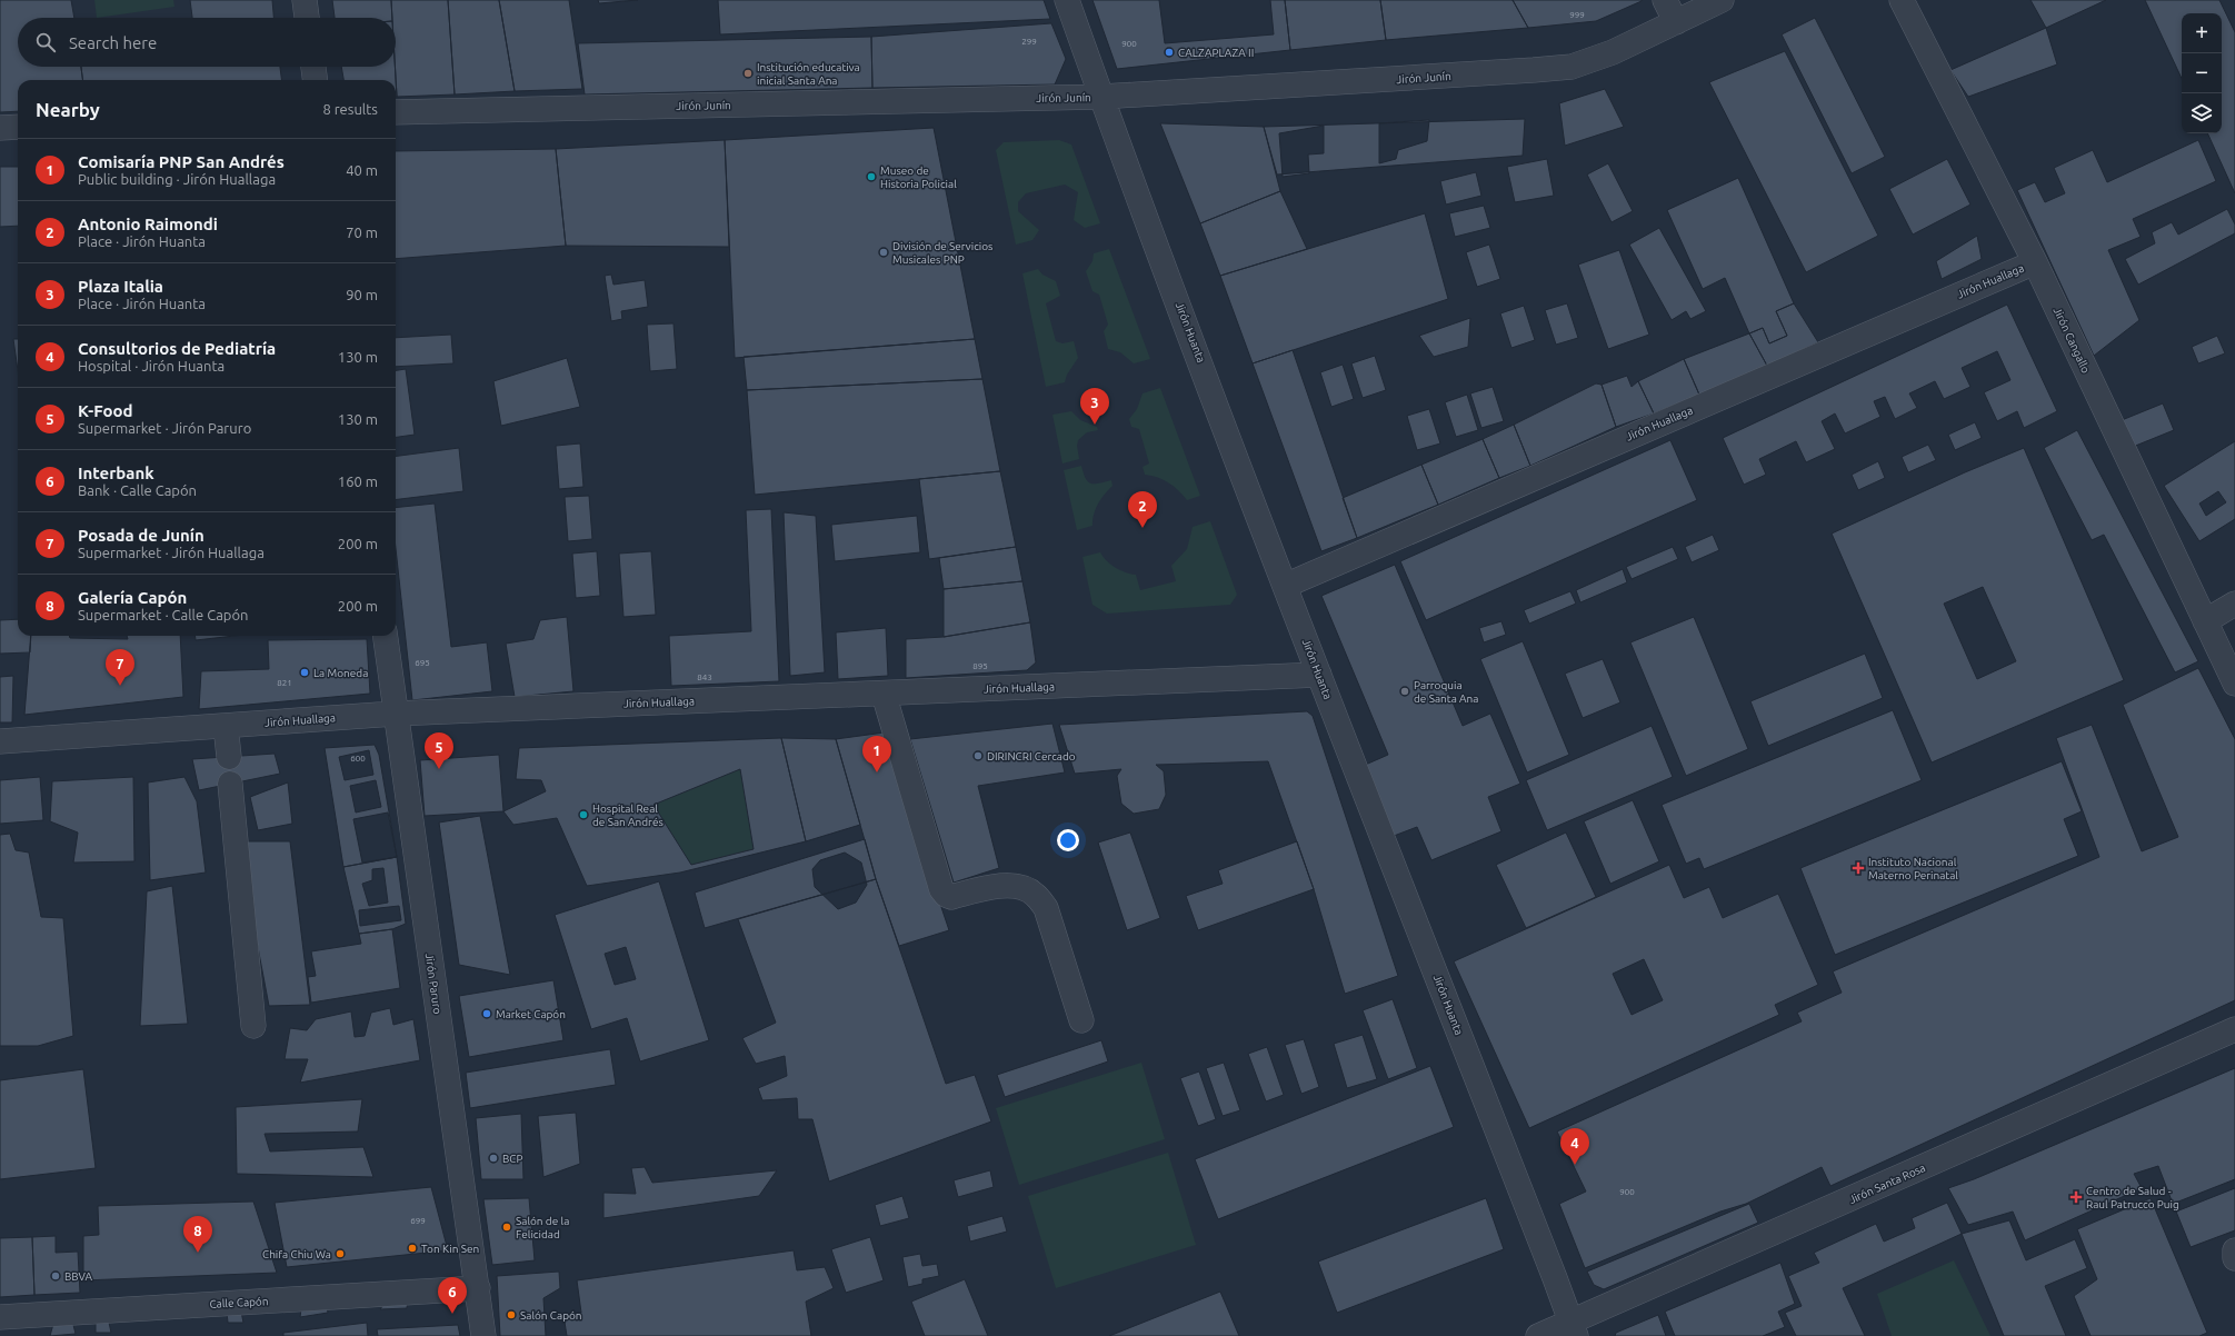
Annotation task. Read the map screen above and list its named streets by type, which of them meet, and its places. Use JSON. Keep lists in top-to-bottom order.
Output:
{
  "streets": {
    "street": [
      "Jirón Junín",
      "Jirón Huallaga",
      "Jirón Huanta",
      "Jirón Cangallo",
      "Jirón Paruro",
      "Jirón Santa Rosa",
      "Calle Capón"
    ]
  },
  "crossings": [
    ["Jirón Junín", "Jirón Huanta"],
    ["Jirón Huallaga", "Jirón Huanta"],
    ["Jirón Huallaga", "Jirón Cangallo"],
    ["Jirón Huallaga", "Jirón Paruro"],
    ["Jirón Huanta", "Jirón Santa Rosa"],
    ["Jirón Paruro", "Calle Capón"]
  ],
  "places": {
    "other": [
      "CALZAPLAZA II",
      "Institución educativa inicial Santa Ana",
      "Museo de Historia Policial",
      "División de Servicios Musicales PNP",
      "La Moneda",
      "Parroquia de Santa Ana",
      "DIRINCRI Cercado",
      "Hospital Real de San Andrés",
      "Market Capón",
      "BCP",
      "Salón de la Felicidad",
      "Ton Kin Sen",
      "Chifa Chiu Wa",
      "BBVA",
      "Salón Capón"
    ],
    "health": ["Instituto Nacional Materno Perinatal", "Centro de Salud - Raul Patrucco Puig"]
  },
  "house_numbers": [
    "999",
    "299",
    "900",
    "695",
    "895",
    "843",
    "821",
    "600",
    "900",
    "699"
  ],
  "page": {
    "map_buttons": ["+", "−"],
    "search": "Search here",
    "heading": ["Nearby", "8 results"],
    "list": [
      {
        "mark": "1",
        "name": "Comisaría PNP San Andrés",
        "note": "Public building · Jirón Huallaga",
        "value": "40 m"
      },
      {
        "mark": "2",
        "name": "Antonio Raimondi",
        "note": "Place · Jirón Huanta",
        "value": "70 m"
      },
      {
        "mark": "3",
        "name": "Plaza Italia",
        "note": "Place · Jirón Huanta",
        "value": "90 m"
      },
      {
        "mark": "4",
        "name": "Consultorios de Pediatría",
        "note": "Hospital · Jirón Huanta",
        "value": "130 m"
      },
      {
        "mark": "5",
        "name": "K-Food",
        "note": "Supermarket · Jirón Paruro",
        "value": "130 m"
      },
      {
        "mark": "6",
        "name": "Interbank",
        "note": "Bank · Calle Capón",
        "value": "160 m"
      },
      {
        "mark": "7",
        "name": "Posada de Junín",
        "note": "Supermarket · Jirón Huallaga",
        "value": "200 m"
      },
      {
        "mark": "8",
        "name": "Galería Capón",
        "note": "Supermarket · Calle Capón",
        "value": "200 m"
      }
    ],
    "pins": [
      "3",
      "2",
      "7",
      "5",
      "1",
      "4",
      "8",
      "6"
    ]
  }
}
